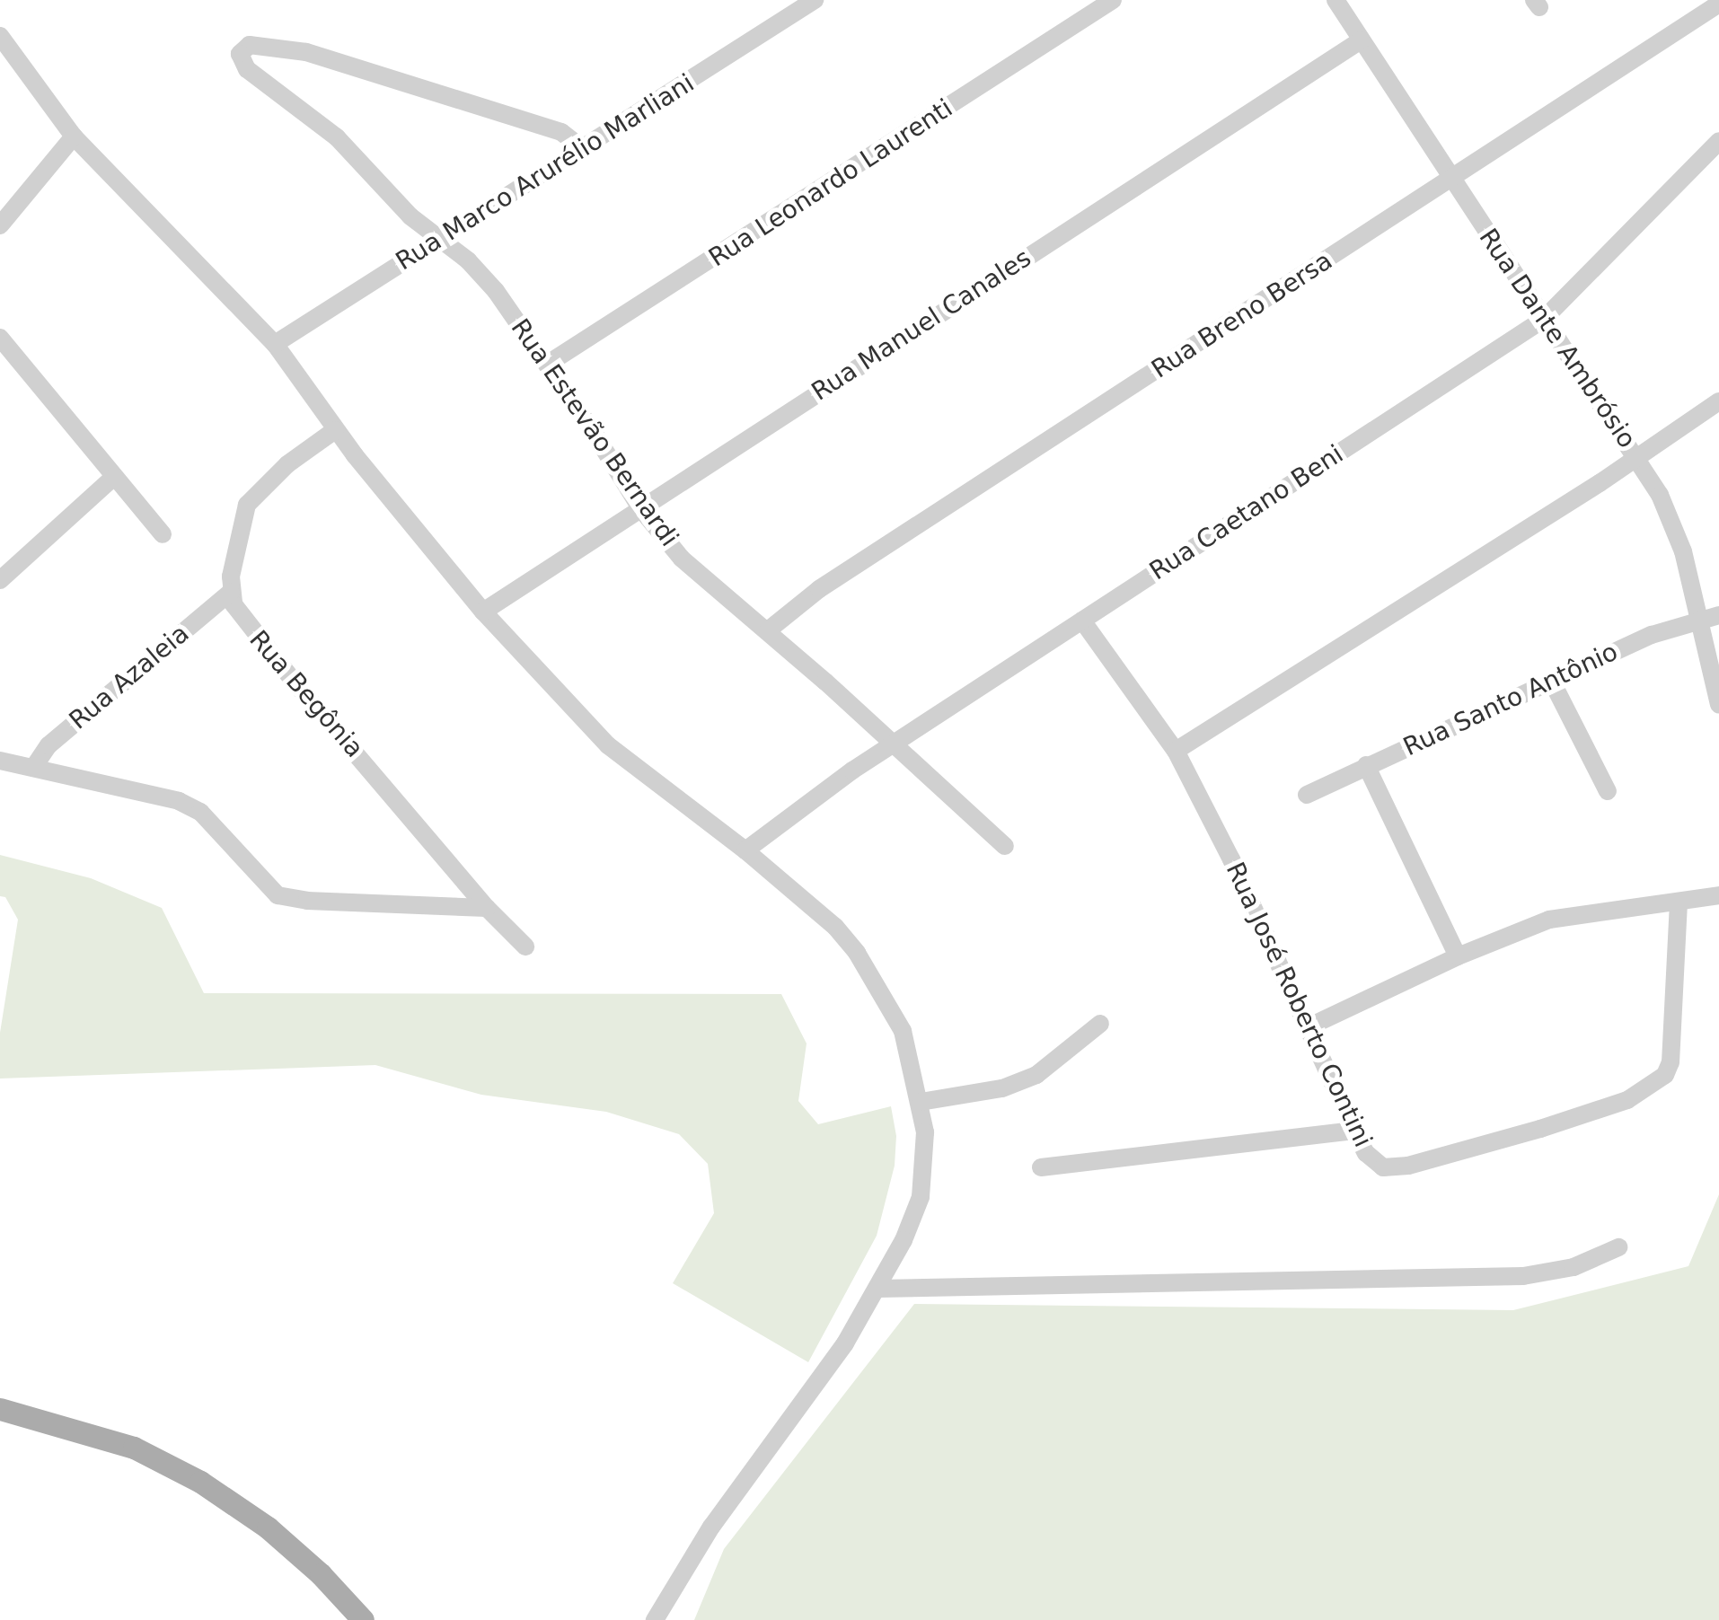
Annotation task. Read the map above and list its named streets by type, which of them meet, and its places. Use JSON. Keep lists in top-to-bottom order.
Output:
{
  "streets": {
    "street": [
      "Rua Marco Arurélio Marliani",
      "Rua Leonardo Laurenti",
      "Rua Breno Bersa",
      "Rua Manuel Canales",
      "Rua Dante Ambrósio",
      "Rua Estevão Bernardi",
      "Rua Caetano Beni",
      "Rua Azaleia",
      "Rua Begônia",
      "Rua Santo Antônio",
      "Rua José Roberto Contini"
    ]
  },
  "crossings": [
    ["Rua Marco Arurélio Marliani", "Rua Estevão Bernardi"],
    ["Rua Leonardo Laurenti", "Rua Estevão Bernardi"],
    ["Rua Breno Bersa", "Rua Dante Ambrósio"],
    ["Rua Breno Bersa", "Rua Estevão Bernardi"],
    ["Rua Manuel Canales", "Rua Dante Ambrósio"],
    ["Rua Manuel Canales", "Rua Estevão Bernardi"],
    ["Rua Dante Ambrósio", "Rua Caetano Beni"],
    ["Rua Dante Ambrósio", "Rua Santo Antônio"],
    ["Rua Estevão Bernardi", "Rua Caetano Beni"],
    ["Rua Azaleia", "Rua Begônia"]
  ]
}
